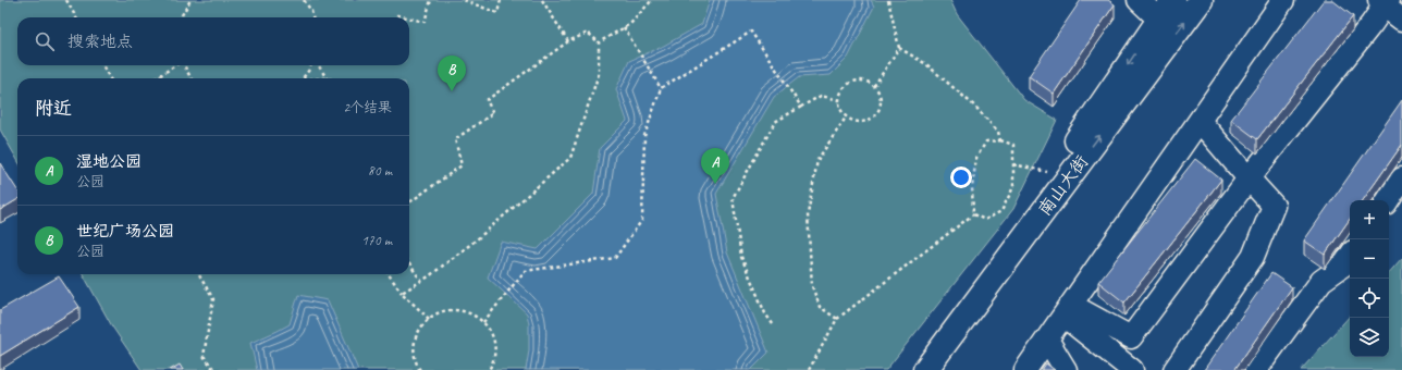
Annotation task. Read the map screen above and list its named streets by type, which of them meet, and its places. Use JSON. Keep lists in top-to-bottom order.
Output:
{
  "streets": {
    "street": ["南山大街"]
  },
  "page": {
    "search": "搜索地点",
    "pins": ["B", "A"],
    "heading": ["附近", "2个结果"],
    "list": [
      {
        "mark": "A",
        "name": "湿地公园",
        "note": "公园",
        "value": "80 m"
      },
      {
        "mark": "B",
        "name": "世纪广场公园",
        "note": "公园",
        "value": "170 m"
      }
    ],
    "map_buttons": ["+", "−"]
  }
}
